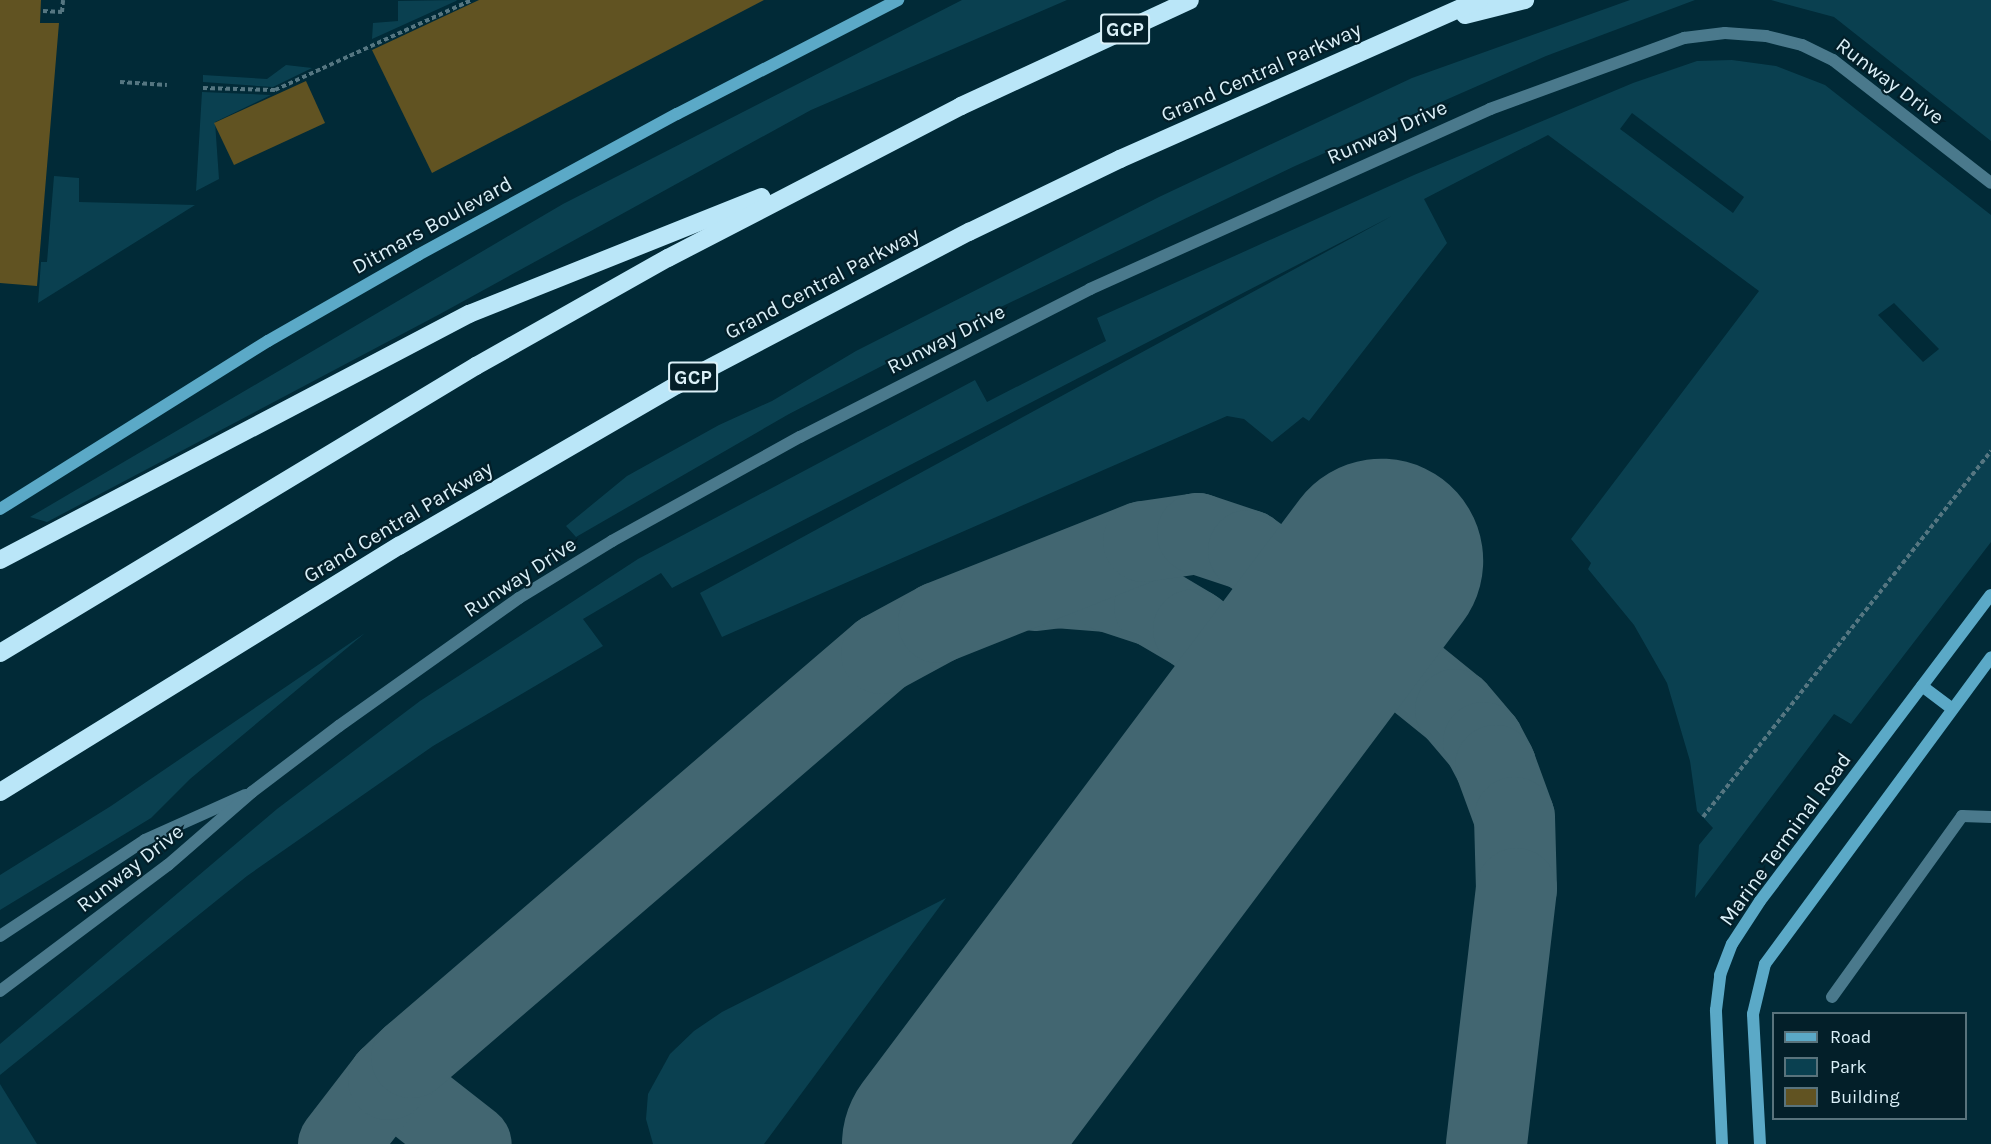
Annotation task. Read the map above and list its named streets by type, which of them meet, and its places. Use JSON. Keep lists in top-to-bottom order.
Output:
{
  "streets": {
    "highway": ["GCP", "Grand Central Parkway"],
    "street": ["Runway Drive", "Ditmars Boulevard", "Marine Terminal Road"]
  },
  "legend": ["Road", "Park", "Building"]
}
